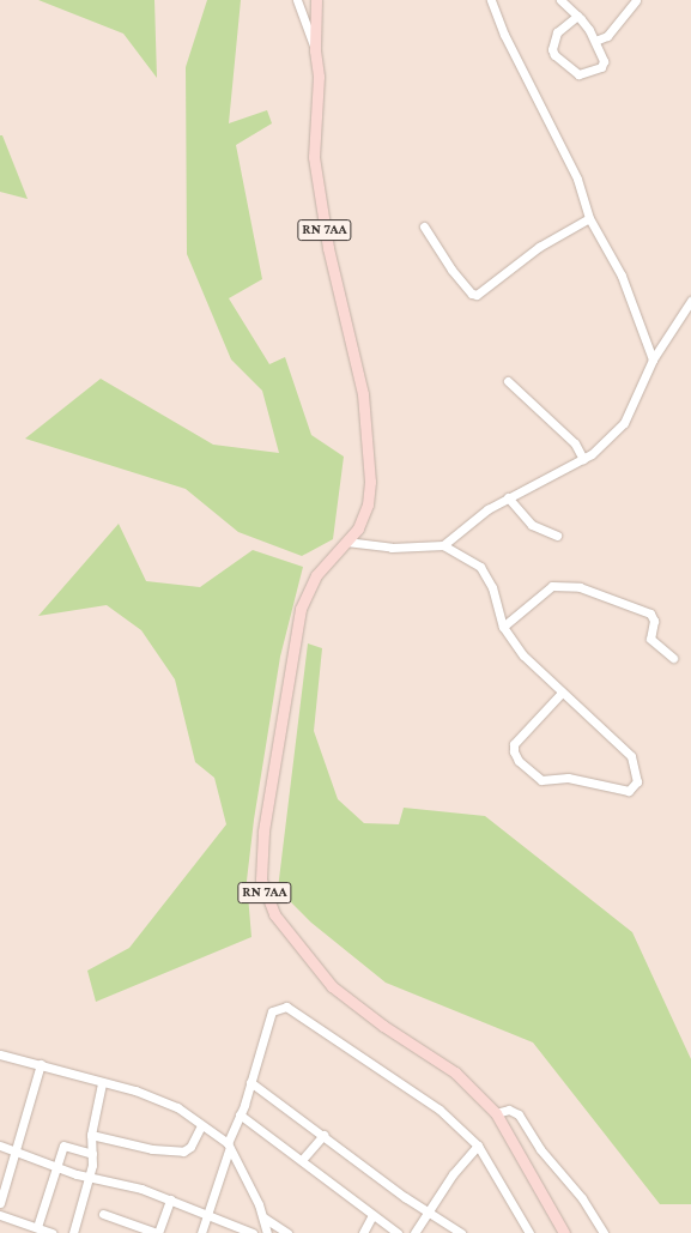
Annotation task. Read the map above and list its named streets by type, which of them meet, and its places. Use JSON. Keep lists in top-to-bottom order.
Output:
{
  "streets": {
    "main road": ["RN 7AA"]
  }
}
